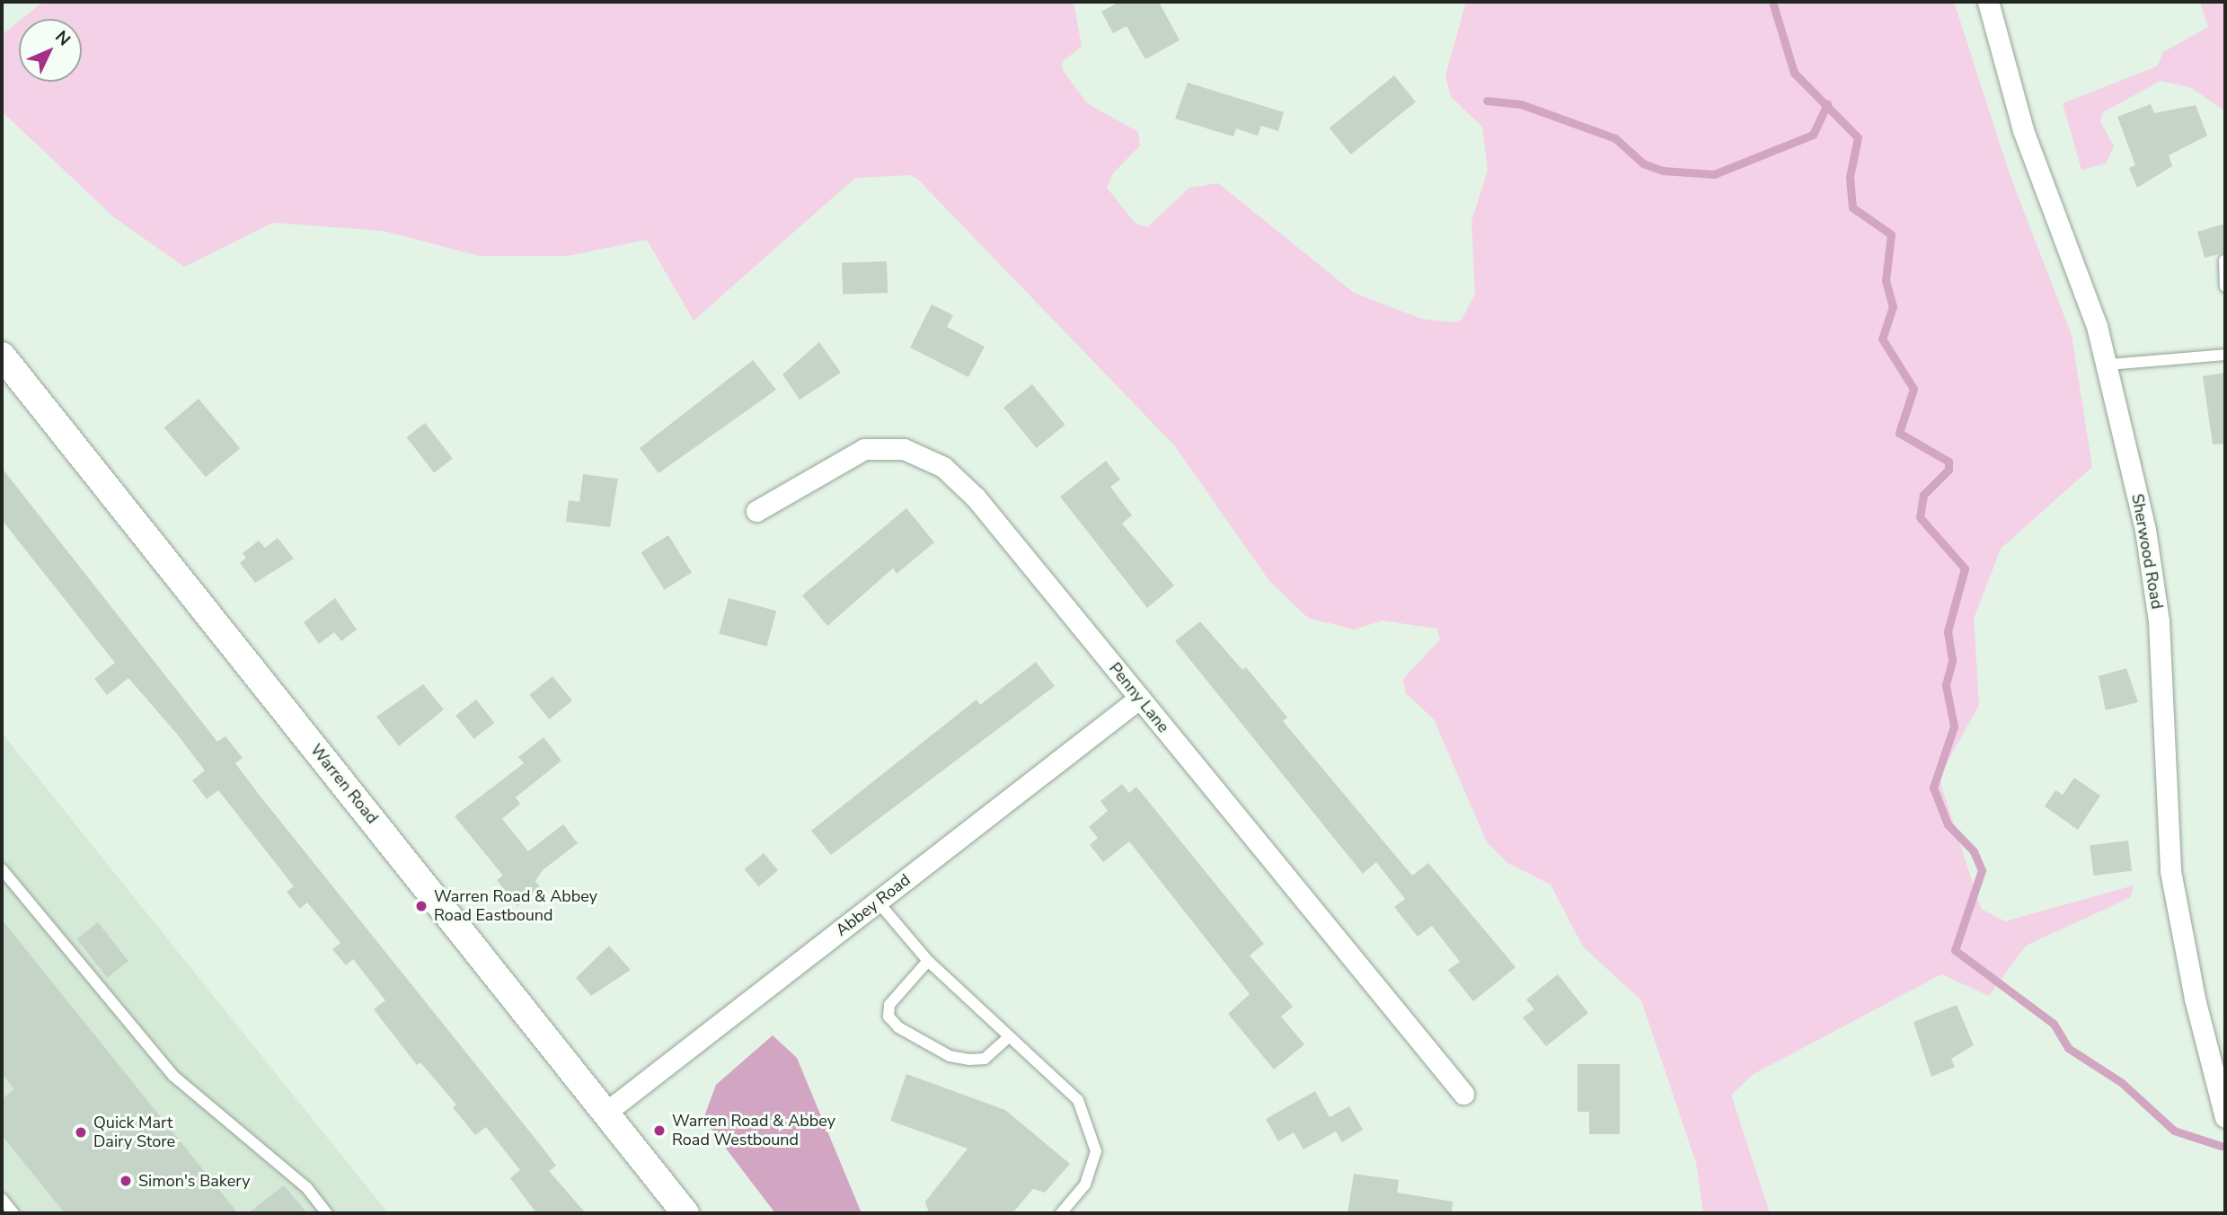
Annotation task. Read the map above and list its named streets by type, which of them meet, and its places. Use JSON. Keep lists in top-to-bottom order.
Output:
{
  "streets": {
    "street": [
      "Sherwood Road",
      "Penny Lane",
      "Warren Road",
      "Abbey Road"
    ]
  },
  "crossings": [
    ["Penny Lane", "Abbey Road"],
    ["Warren Road", "Abbey Road"]
  ],
  "places": [
    "Warren Road & Abbey Road Eastbound",
    "Warren Road & Abbey Road Westbound",
    "Quick Mart Dairy Store",
    "Simon's Bakery"
  ],
  "north": "top right"
}
